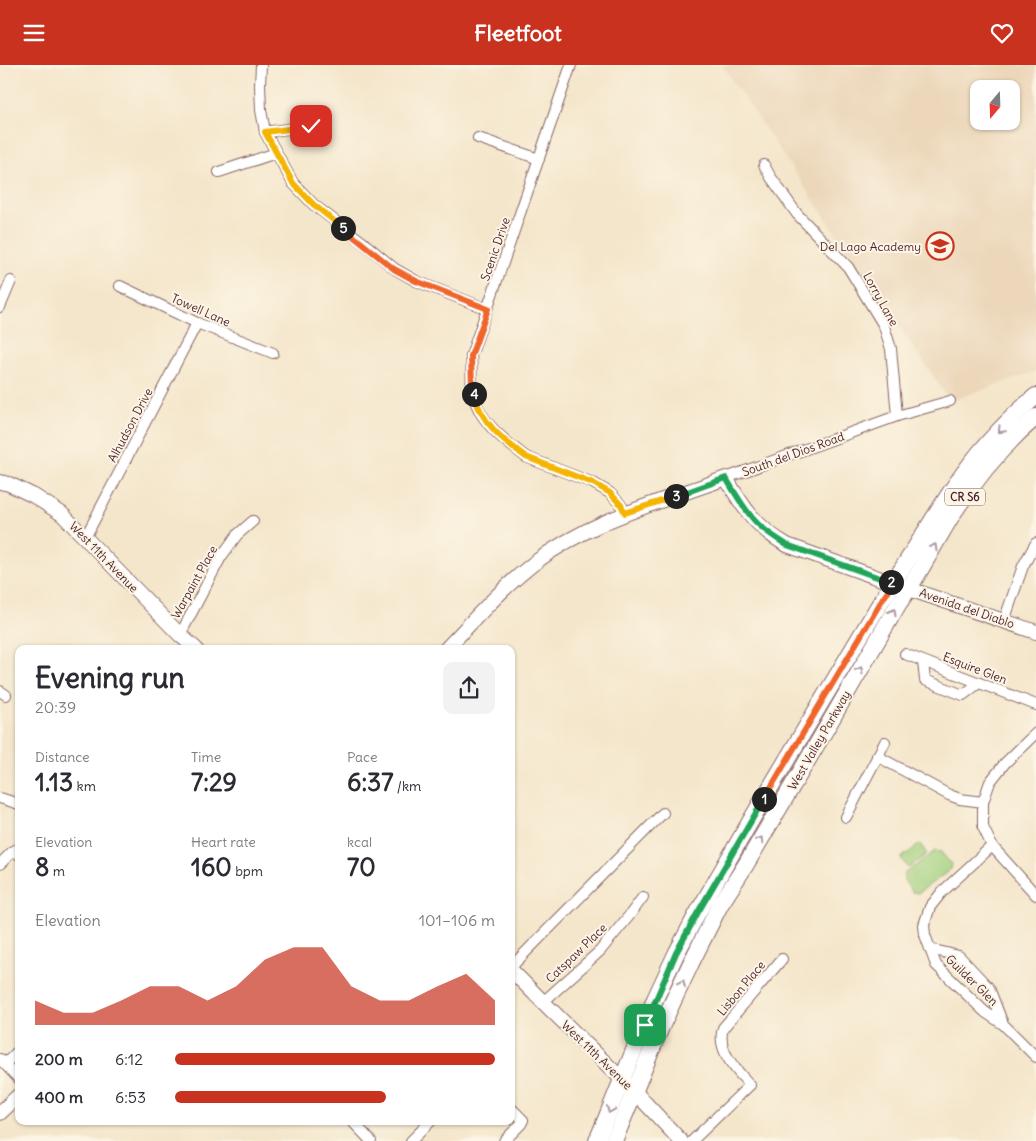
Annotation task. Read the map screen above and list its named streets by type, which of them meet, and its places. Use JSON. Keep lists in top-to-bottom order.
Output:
{
  "streets": {
    "main road": ["CR S6", "West Valley Parkway"],
    "street": [
      "Scenic Drive",
      "Lorry Lane",
      "Towell Lane",
      "Alhudson Drive",
      "South del Dios Road",
      "West 11th Avenue",
      "Warpaint Place",
      "Avenida del Diablo",
      "Esquire Glen",
      "Catspaw Place",
      "Guilder Glen",
      "Lisbon Place"
    ]
  },
  "crossings": [
    ["Scenic Drive", "South del Dios Road"],
    ["Lorry Lane", "South del Dios Road"],
    ["Towell Lane", "Alhudson Drive"],
    ["Alhudson Drive", "West 11th Avenue"],
    ["South del Dios Road", "Avenida del Diablo"],
    ["West 11th Avenue", "Warpaint Place"],
    ["West 11th Avenue", "West Valley Parkway"],
    ["West 11th Avenue", "Catspaw Place"],
    ["Avenida del Diablo", "West Valley Parkway"]
  ],
  "places": {
    "school or university": ["Del Lago Academy"]
  },
  "north": "bottom",
  "page": {
    "header": "Fleetfoot",
    "pins": [
      "5",
      "4",
      "3",
      "2",
      "1"
    ],
    "heading": ["Evening run", "20:39"],
    "stats": [
      ["Distance", "1.13 km"],
      ["Time", "7:29"],
      ["Pace", "6:37 /km"],
      ["Elevation", "8 m"],
      ["Heart rate", "160 bpm"],
      ["kcal", "70"]
    ],
    "chart": ["Elevation", "101–106 m"],
    "list": [
      {
        "name": "200 m",
        "note": "6:12"
      },
      {
        "name": "400 m",
        "note": "6:53"
      }
    ]
  }
}
